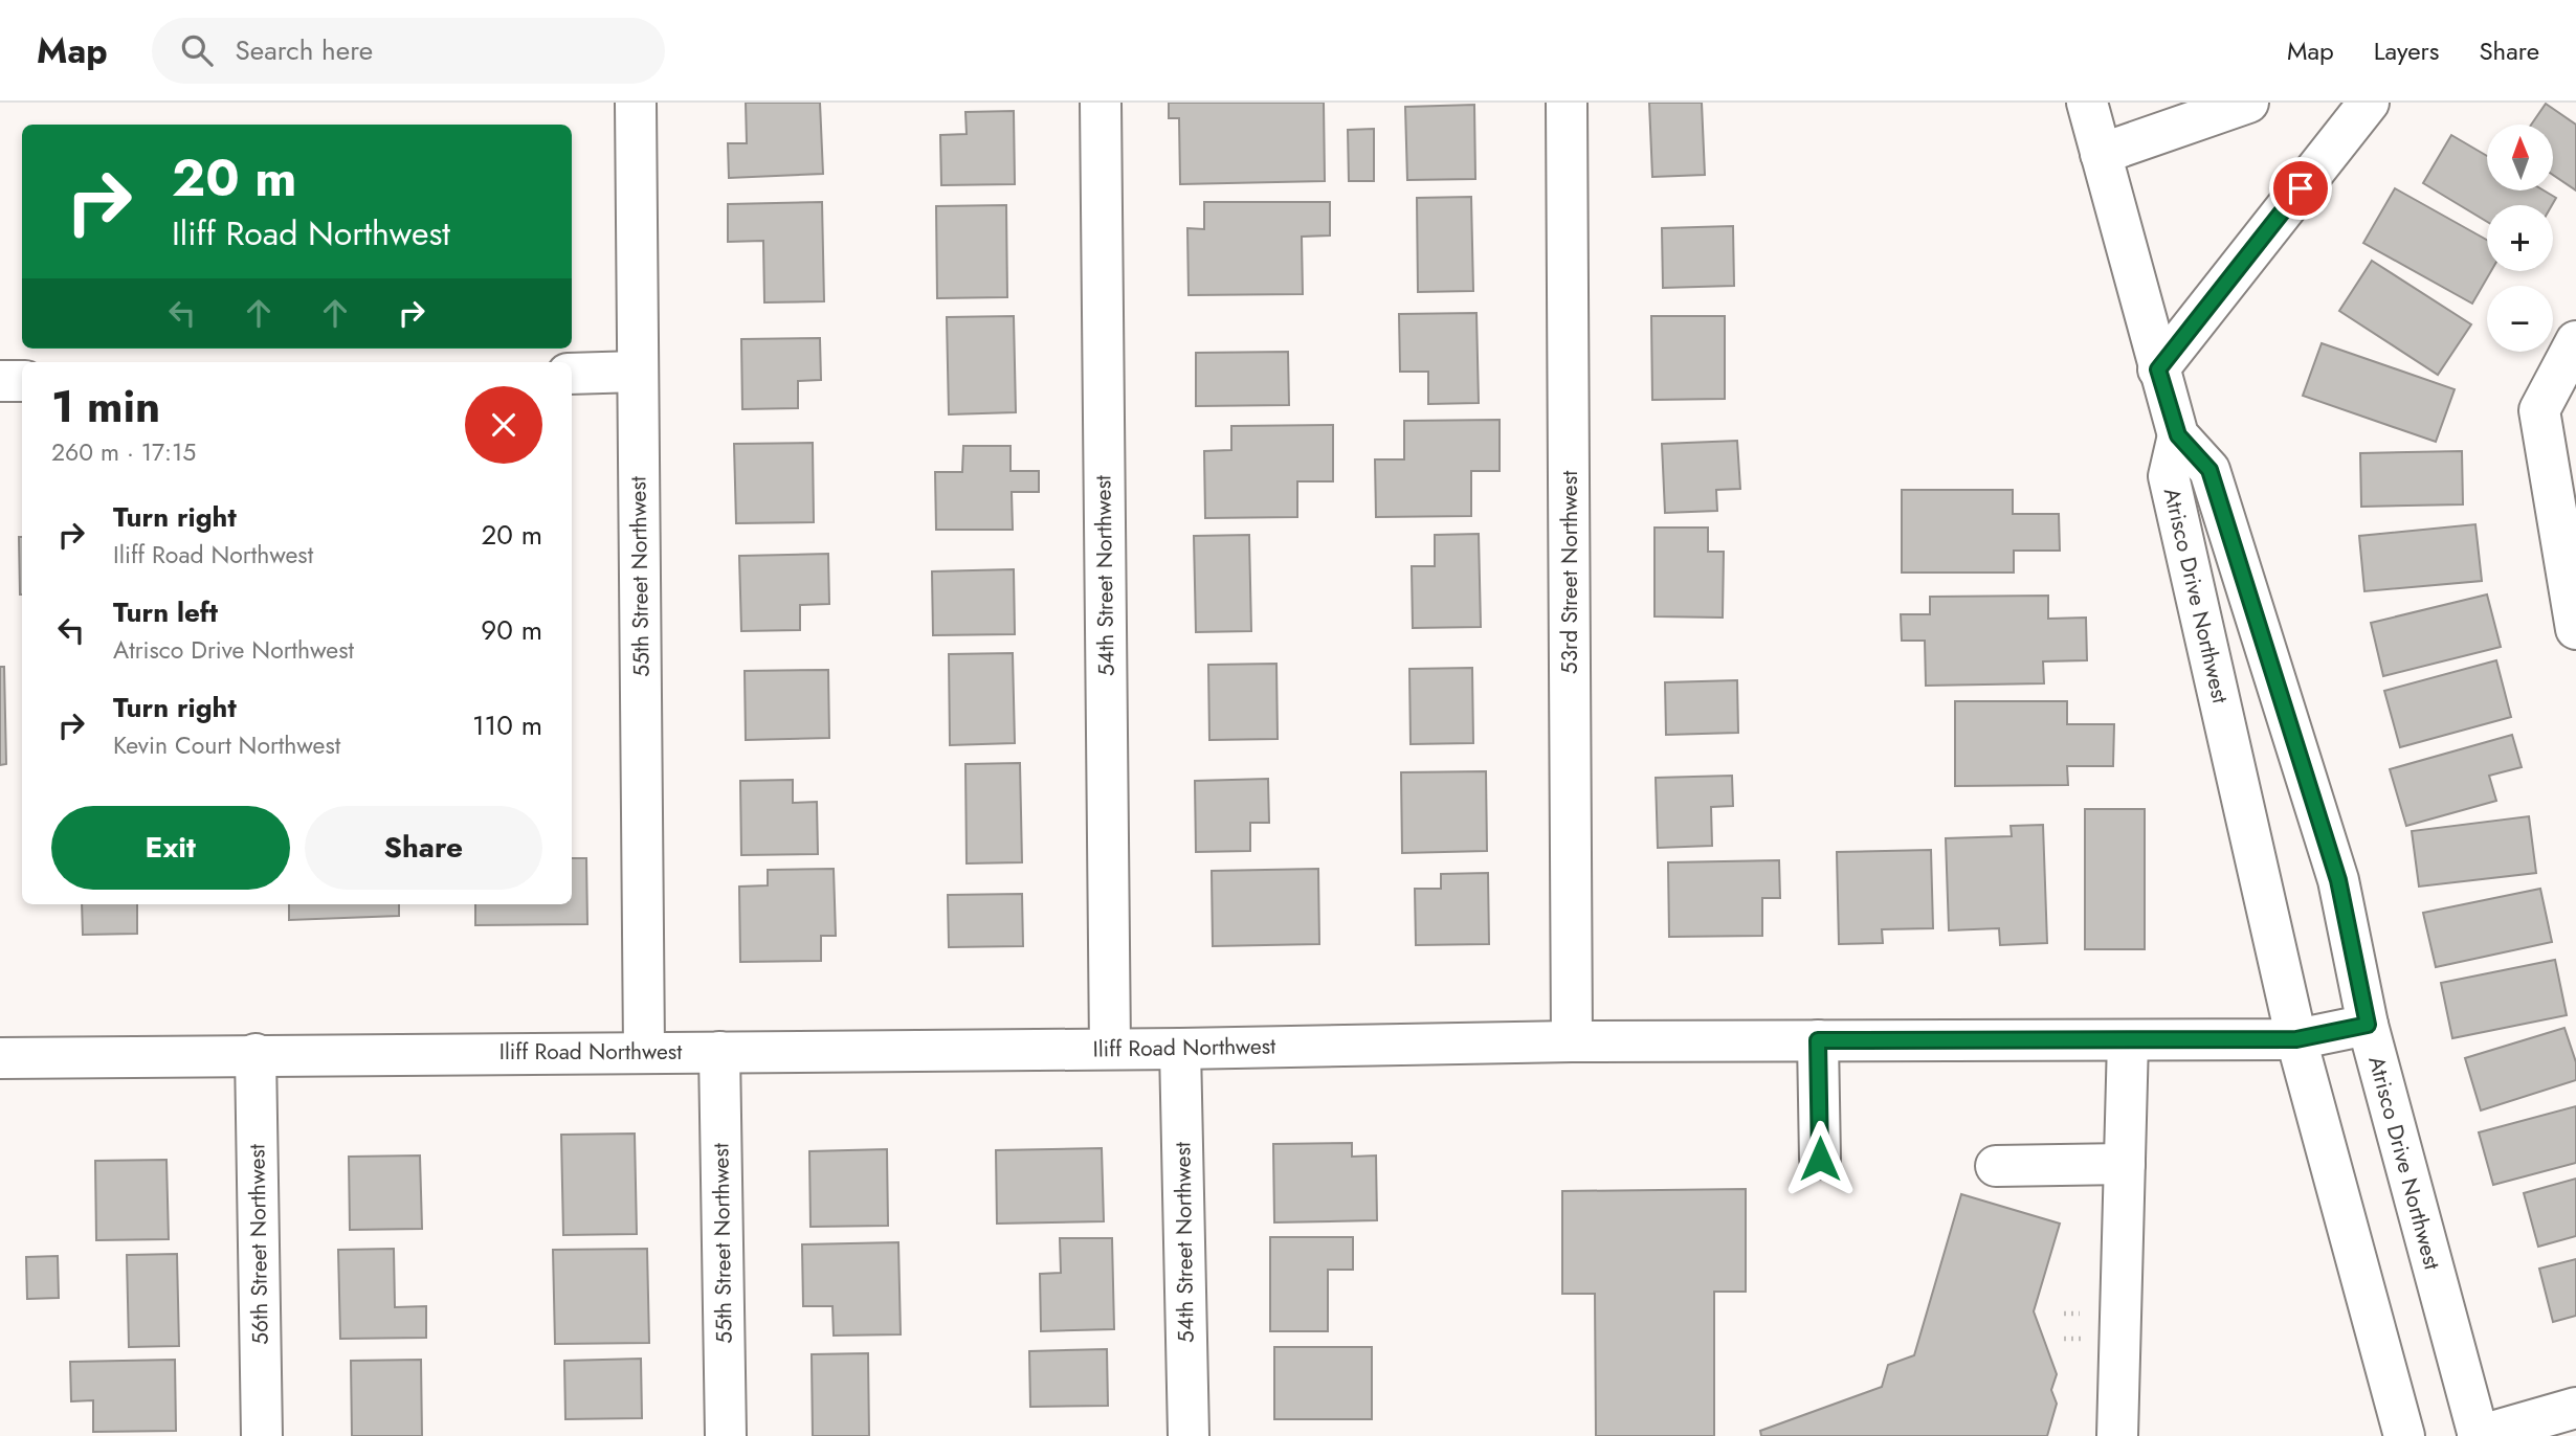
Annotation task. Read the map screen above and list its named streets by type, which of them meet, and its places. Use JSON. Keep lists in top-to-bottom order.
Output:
{
  "streets": {
    "street": [
      "53rd Street Northwest",
      "54th Street Northwest",
      "55th Street Northwest",
      "Atrisco Drive Northwest",
      "Iliff Road Northwest",
      "56th Street Northwest"
    ]
  },
  "crossings": [
    ["53rd Street Northwest", "Iliff Road Northwest"],
    ["54th Street Northwest", "Iliff Road Northwest"],
    ["55th Street Northwest", "Iliff Road Northwest"],
    ["Atrisco Drive Northwest", "Iliff Road Northwest"],
    ["Iliff Road Northwest", "56th Street Northwest"]
  ],
  "north": "top",
  "page": {
    "header": "Map",
    "search": "Search here",
    "nav": ["Map", "Layers", "Share"],
    "map_buttons": ["+", "−"],
    "turn": ["20 m", "Iliff Road Northwest"],
    "heading": ["1 min", "260 m · 17:15"],
    "list": [
      {
        "name": "Turn right",
        "note": "Iliff Road Northwest",
        "value": "20 m"
      },
      {
        "name": "Turn left",
        "note": "Atrisco Drive Northwest",
        "value": "90 m"
      },
      {
        "name": "Turn right",
        "note": "Kevin Court Northwest",
        "value": "110 m"
      }
    ],
    "buttons": ["Exit", "Share"]
  }
}
